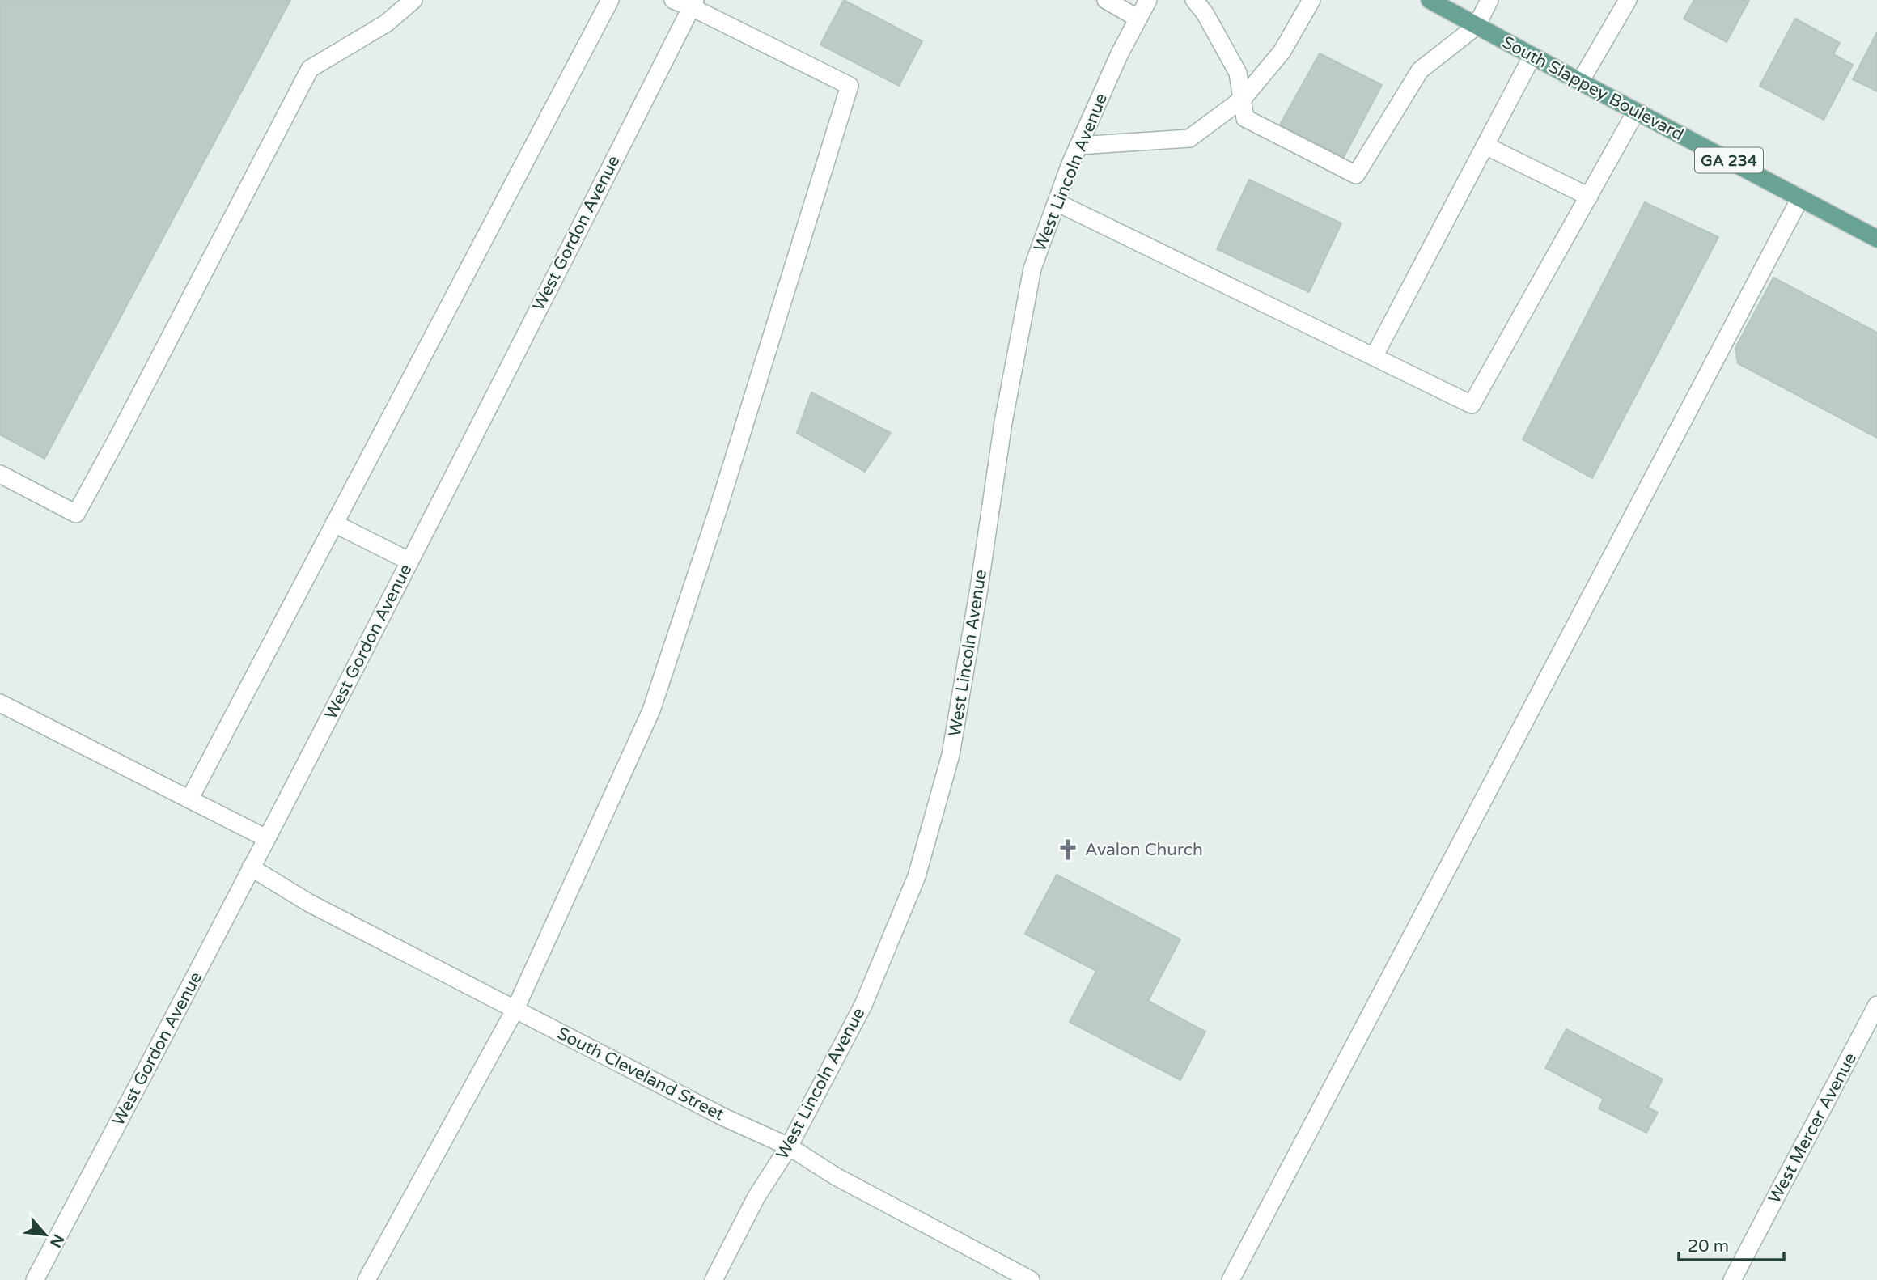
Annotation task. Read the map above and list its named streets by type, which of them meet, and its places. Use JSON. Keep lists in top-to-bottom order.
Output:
{
  "streets": {
    "main road": ["South Slappey Boulevard", "GA 234"],
    "street": [
      "West Lincoln Avenue",
      "West Gordon Avenue",
      "South Cleveland Street",
      "West Mercer Avenue"
    ]
  },
  "crossings": [
    ["West Lincoln Avenue", "South Cleveland Street"],
    ["West Gordon Avenue", "South Cleveland Street"]
  ],
  "places": {
    "church": ["Avalon Church"]
  },
  "scale_bar": "20 m",
  "north": "bottom right"
}
